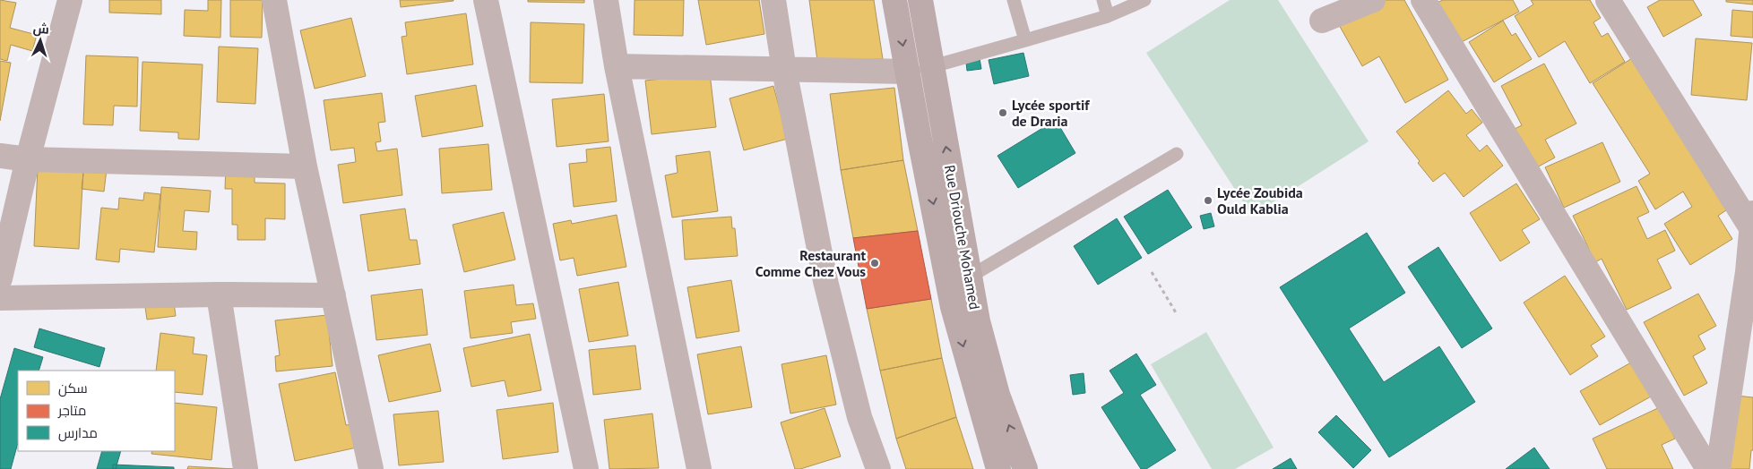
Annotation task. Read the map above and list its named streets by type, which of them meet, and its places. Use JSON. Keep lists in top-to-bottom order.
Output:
{
  "streets": {
    "main road": ["Rue Driouche Mohamed"]
  },
  "places": ["Lycée sportif de Draria", "Lycée Zoubida Ould Kablia", "Restaurant Comme Chez Vous"],
  "legend": ["سكن", "متاجر", "مدارس"],
  "north": "top"
}
